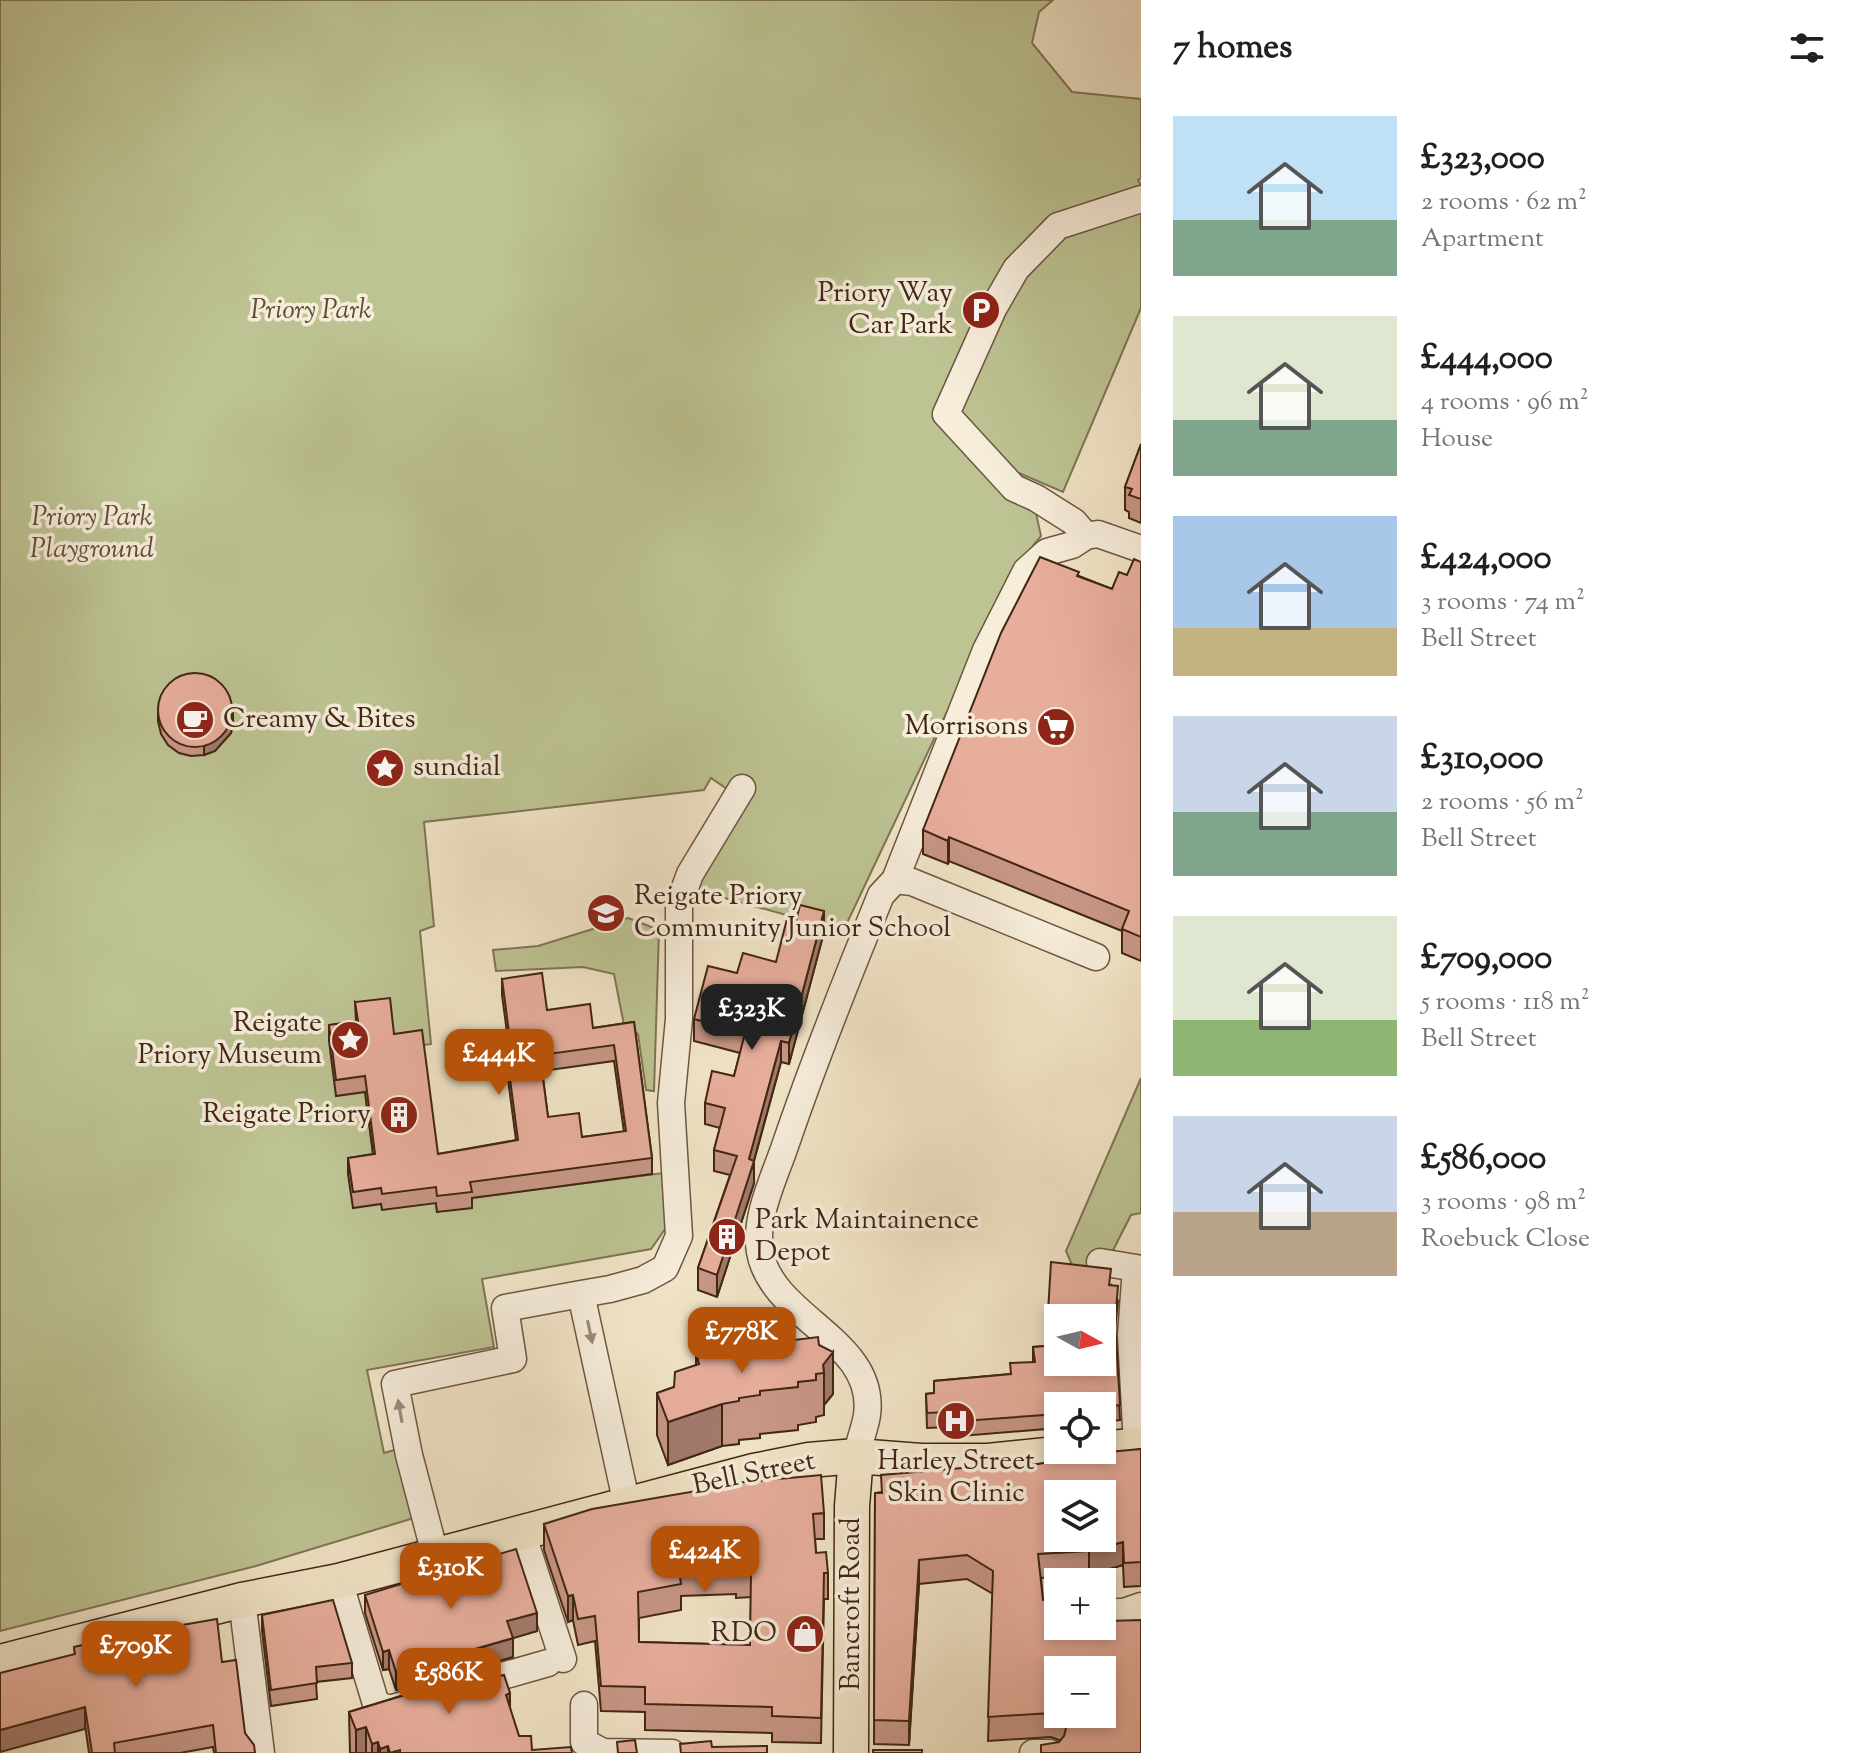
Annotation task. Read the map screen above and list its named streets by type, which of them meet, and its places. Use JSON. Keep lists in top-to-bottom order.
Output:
{
  "streets": {
    "main road": ["Bell Street", "Bancroft Road"]
  },
  "crossings": [
    ["Bell Street", "Bancroft Road"]
  ],
  "parks": ["Priory Park", "Priory Park Playground"],
  "places": {
    "parking": ["Priory Way Car Park"],
    "cafe": ["Creamy & Bites"],
    "supermarket": ["Morrisons"],
    "place": ["sundial", "Reigate Priory Museum"],
    "school or university": ["Reigate Priory Community Junior School"],
    "building": ["Reigate Priory", "Park Maintainence Depot"],
    "hospital": ["Harley Street Skin Clinic"],
    "shop": ["RDO"]
  },
  "north": "right",
  "page": {
    "heading": "7 homes",
    "list": [
      {
        "name": "£323,000",
        "note": "2 rooms · 62 m² · Apartment"
      },
      {
        "name": "£444,000",
        "note": "4 rooms · 96 m² · House"
      },
      {
        "name": "£424,000",
        "note": "3 rooms · 74 m² · Bell Street"
      },
      {
        "name": "£310,000",
        "note": "2 rooms · 56 m² · Bell Street"
      },
      {
        "name": "£709,000",
        "note": "5 rooms · 118 m² · Bell Street"
      },
      {
        "name": "£586,000",
        "note": "3 rooms · 98 m² · Roebuck Close"
      }
    ],
    "price": [
      "£323K",
      "£444K",
      "£778K",
      "£424K",
      "£310K",
      "£709K",
      "£586K"
    ],
    "map_buttons": ["+", "−"]
  }
}
